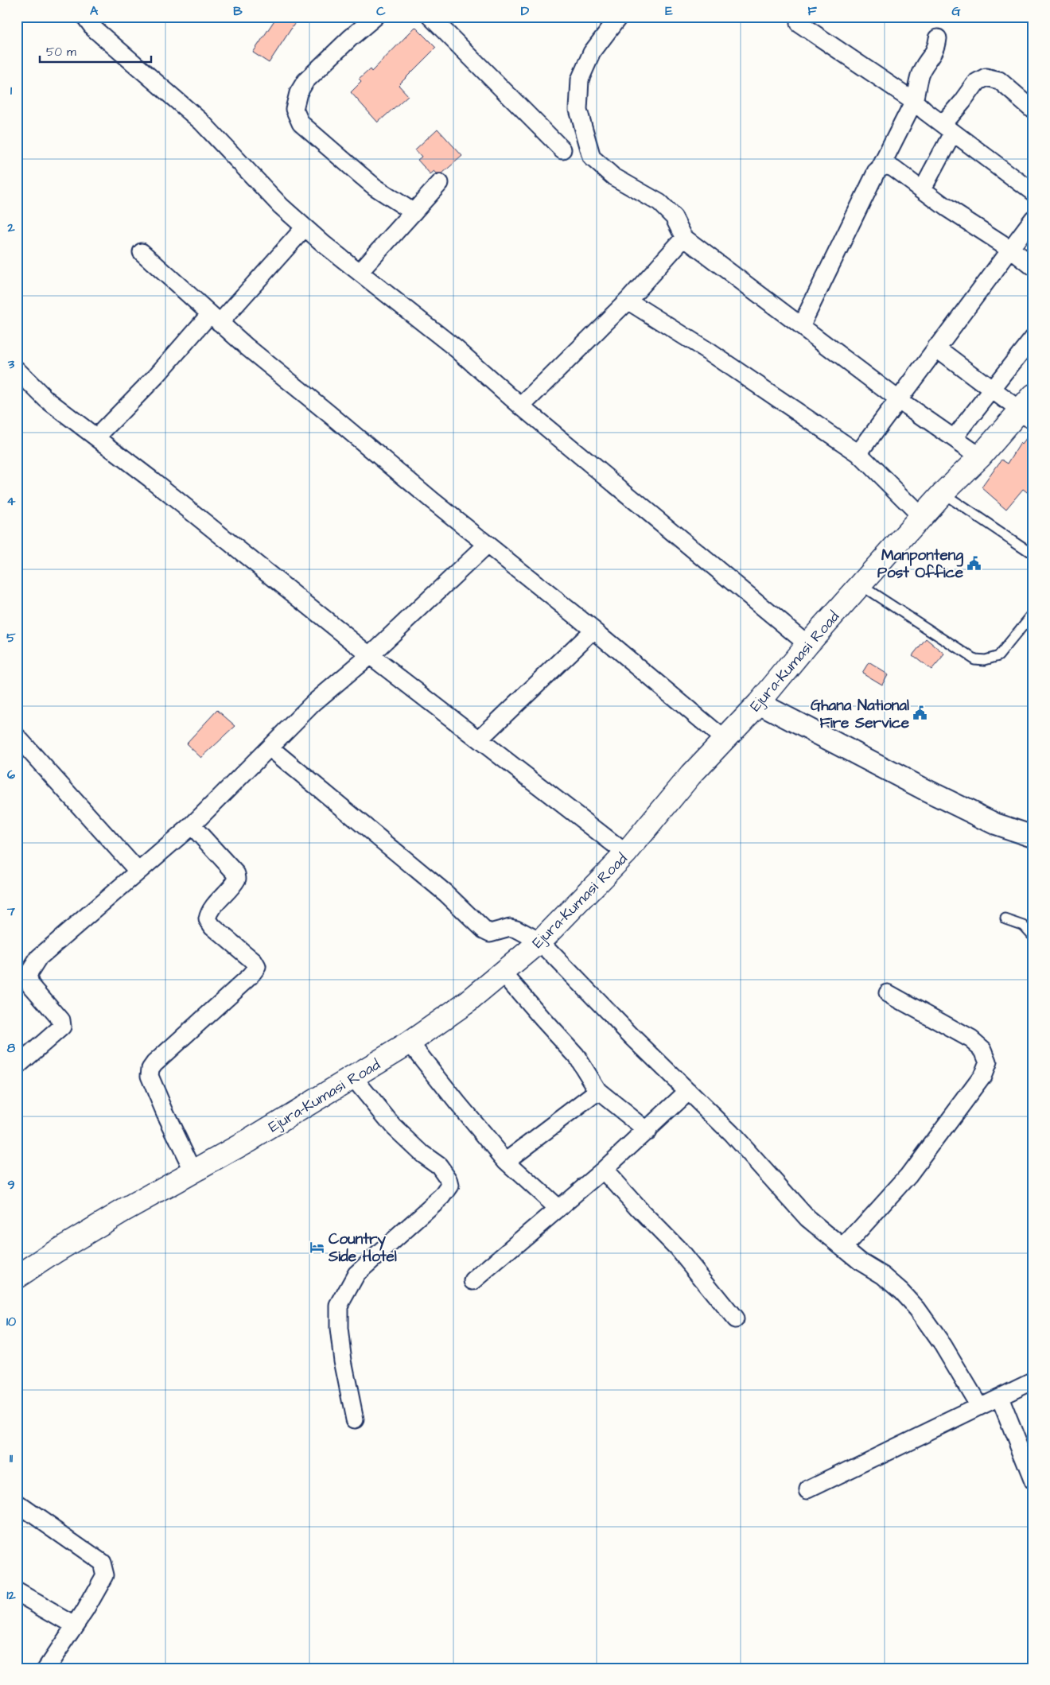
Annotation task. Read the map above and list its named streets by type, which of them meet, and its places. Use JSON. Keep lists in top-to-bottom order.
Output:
{
  "streets": {
    "main road": ["Ejura-Kumasi Road"]
  },
  "places": {
    "public building": ["Manponteng Post Office", "Ghana National Fire Service"],
    "hotel": ["Country Side Hotel"]
  },
  "scale_bar": "50 m",
  "grid": {
    "columns": [
      "A",
      "B",
      "C",
      "D",
      "E",
      "F",
      "G"
    ],
    "rows": [
      "1",
      "2",
      "3",
      "4",
      "5",
      "6",
      "7",
      "8",
      "9",
      "10",
      "11",
      "12"
    ]
  }
}
